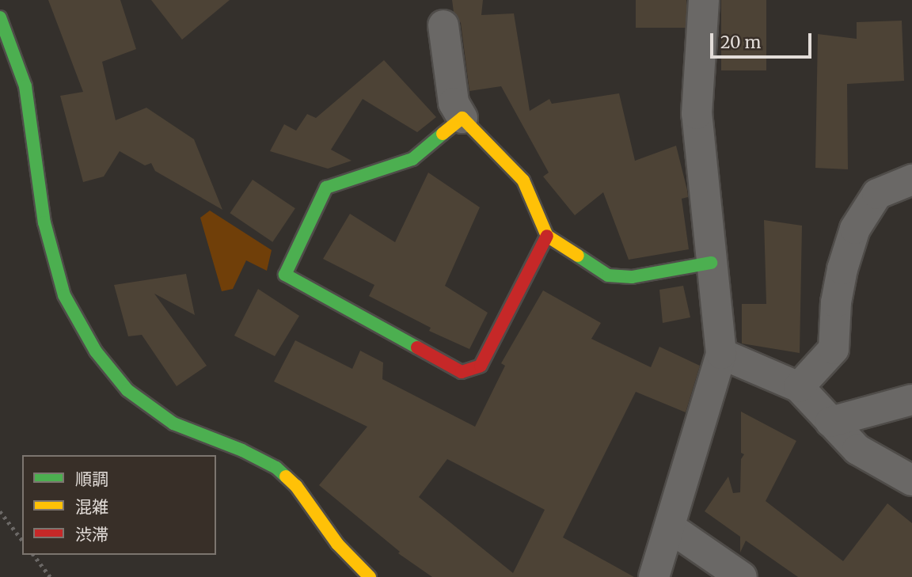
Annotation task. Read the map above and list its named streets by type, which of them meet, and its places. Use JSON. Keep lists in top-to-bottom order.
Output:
{
  "legend": ["順調", "混雑", "渋滞"],
  "scale_bar": "20 m"
}
